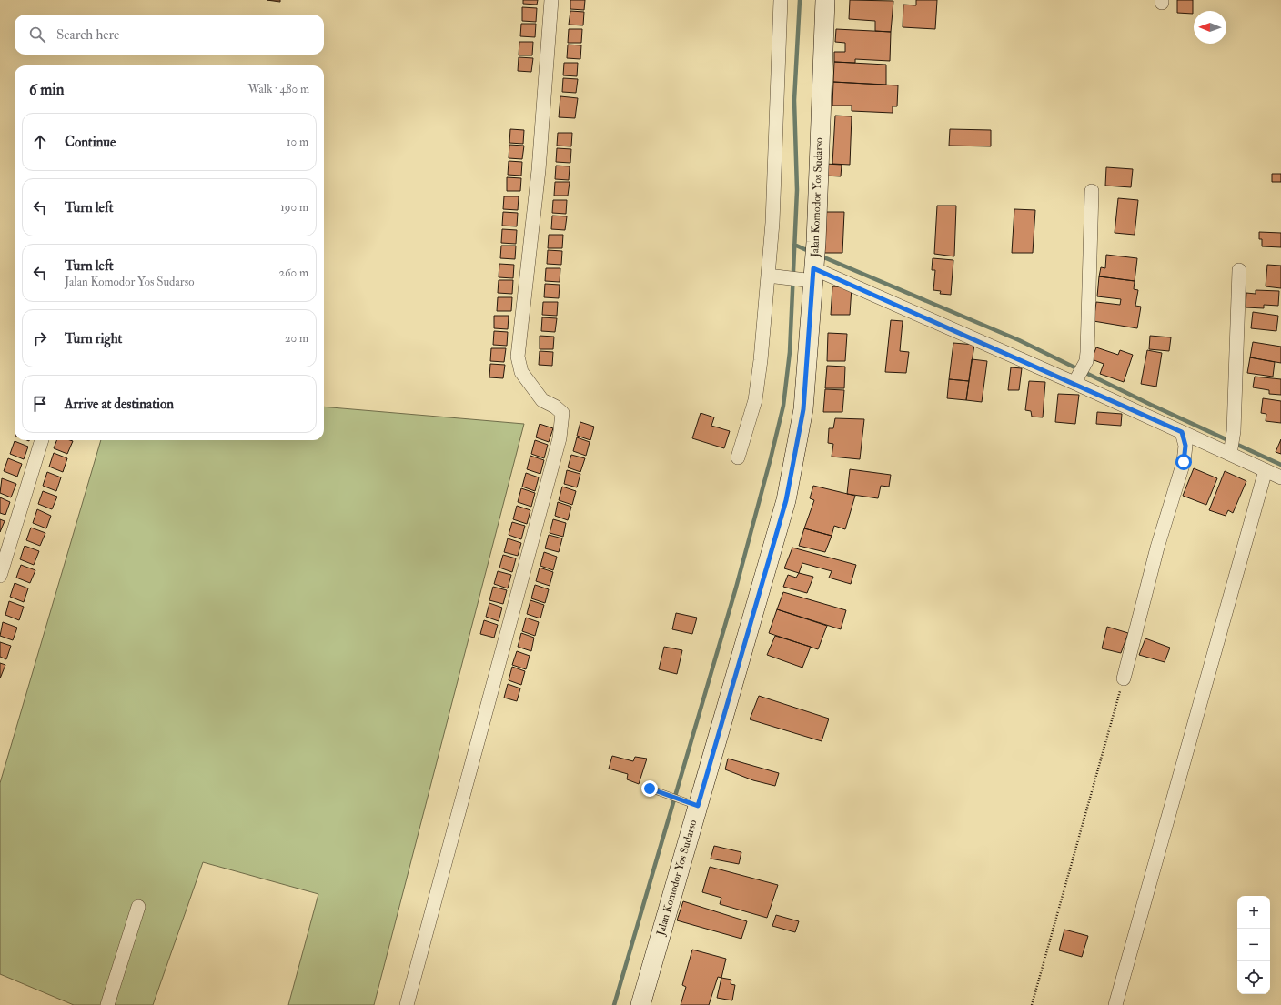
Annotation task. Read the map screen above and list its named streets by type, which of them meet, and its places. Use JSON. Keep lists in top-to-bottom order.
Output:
{
  "streets": {
    "street": ["Jalan Komodor Yos Sudarso"]
  },
  "north": "left",
  "page": {
    "search": "Search here",
    "heading": ["6 min", "Walk · 480 m"],
    "list": [
      ["Continue", "10 m"],
      ["Turn left", "190 m"],
      ["Turn left", "Jalan Komodor Yos Sudarso", "260 m"],
      ["Turn right", "20 m"],
      "Arrive at destination"
    ],
    "map_buttons": ["+", "−"]
  }
}
